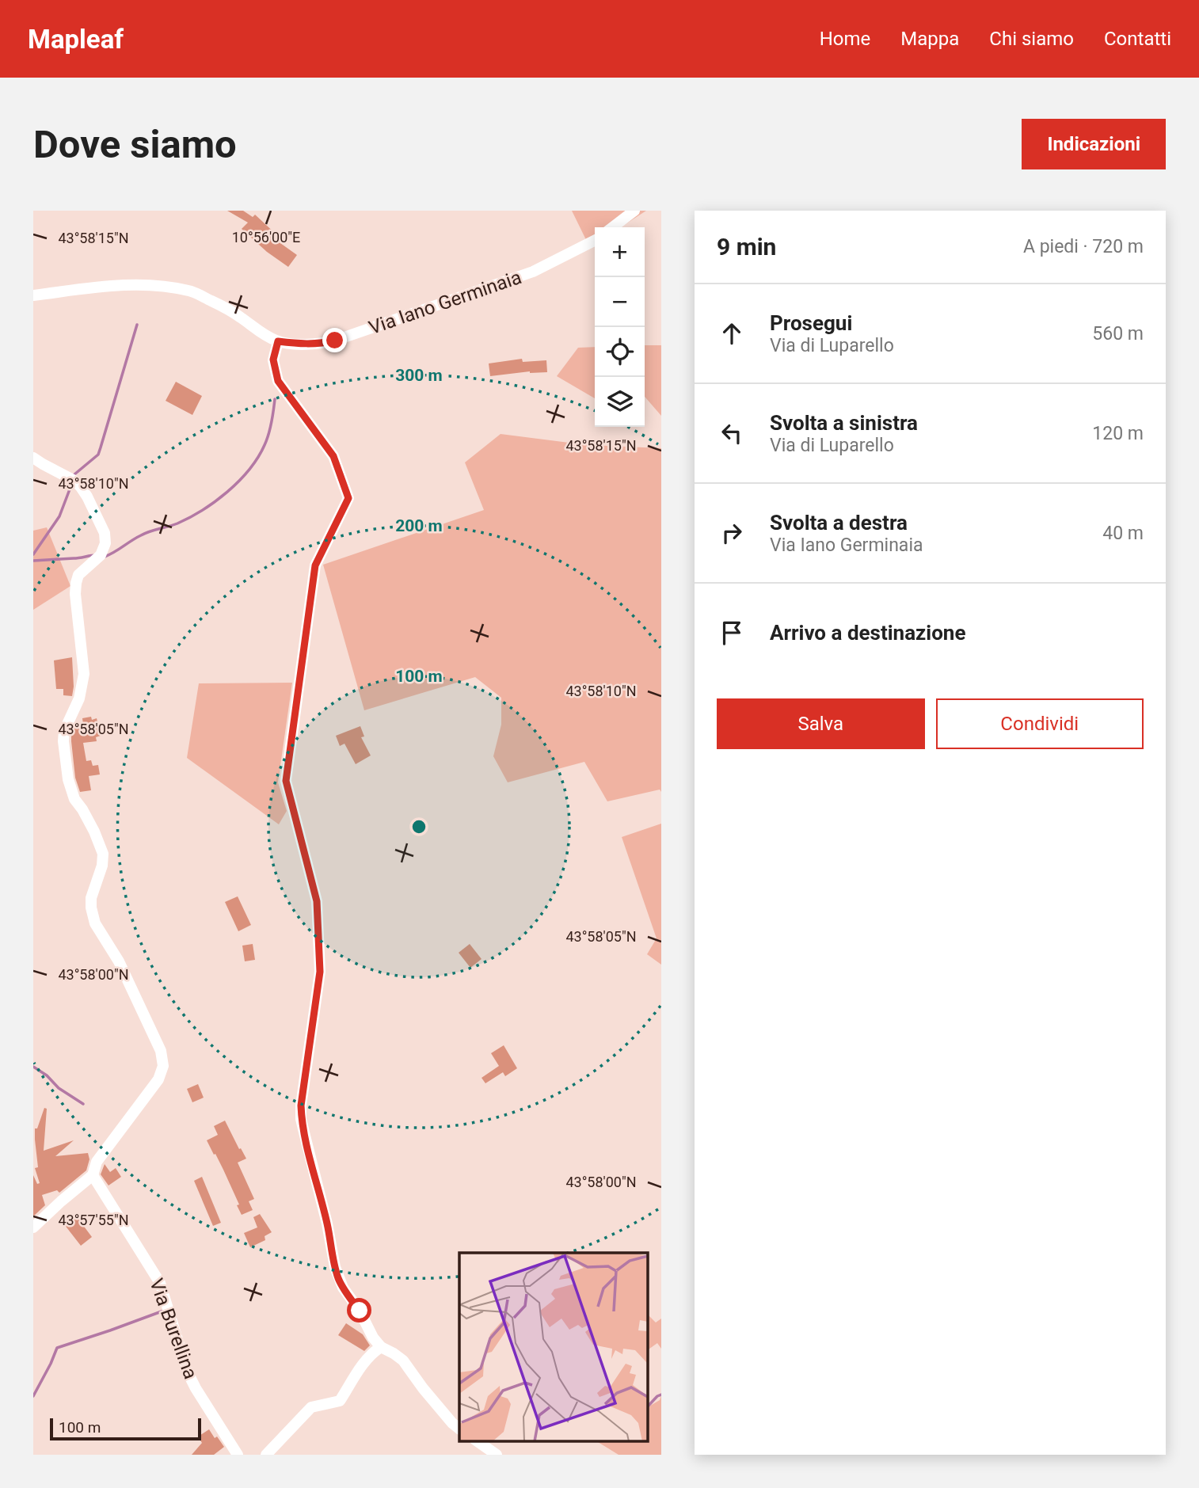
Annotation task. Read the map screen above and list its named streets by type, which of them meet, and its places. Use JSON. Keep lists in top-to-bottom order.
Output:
{
  "streets": {
    "street": ["Via Iano Germinaia", "Via Burellina"]
  },
  "scale_bar": "100 m",
  "page": {
    "header": "Mapleaf",
    "nav": [
      "Home",
      "Mappa",
      "Chi siamo",
      "Contatti"
    ],
    "buttons": [
      "Indicazioni",
      ["Salva", "Condividi"]
    ],
    "title": "Dove siamo",
    "heading": ["9 min", "A piedi · 720 m"],
    "map_buttons": ["+", "−"],
    "list": [
      ["Prosegui", "Via di Luparello", "560 m"],
      ["Svolta a sinistra", "Via di Luparello", "120 m"],
      ["Svolta a destra", "Via Iano Germinaia", "40 m"],
      "Arrivo a destinazione"
    ],
    "scale": "100 m"
  },
  "coordinates": [
    "10°56'00\"E",
    "43°58'15\"N",
    "43°58'10\"N",
    "43°58'05\"N",
    "43°58'00\"N",
    "43°57'55\"N"
  ],
  "rings": ["300 m", "200 m", "100 m"]
}
